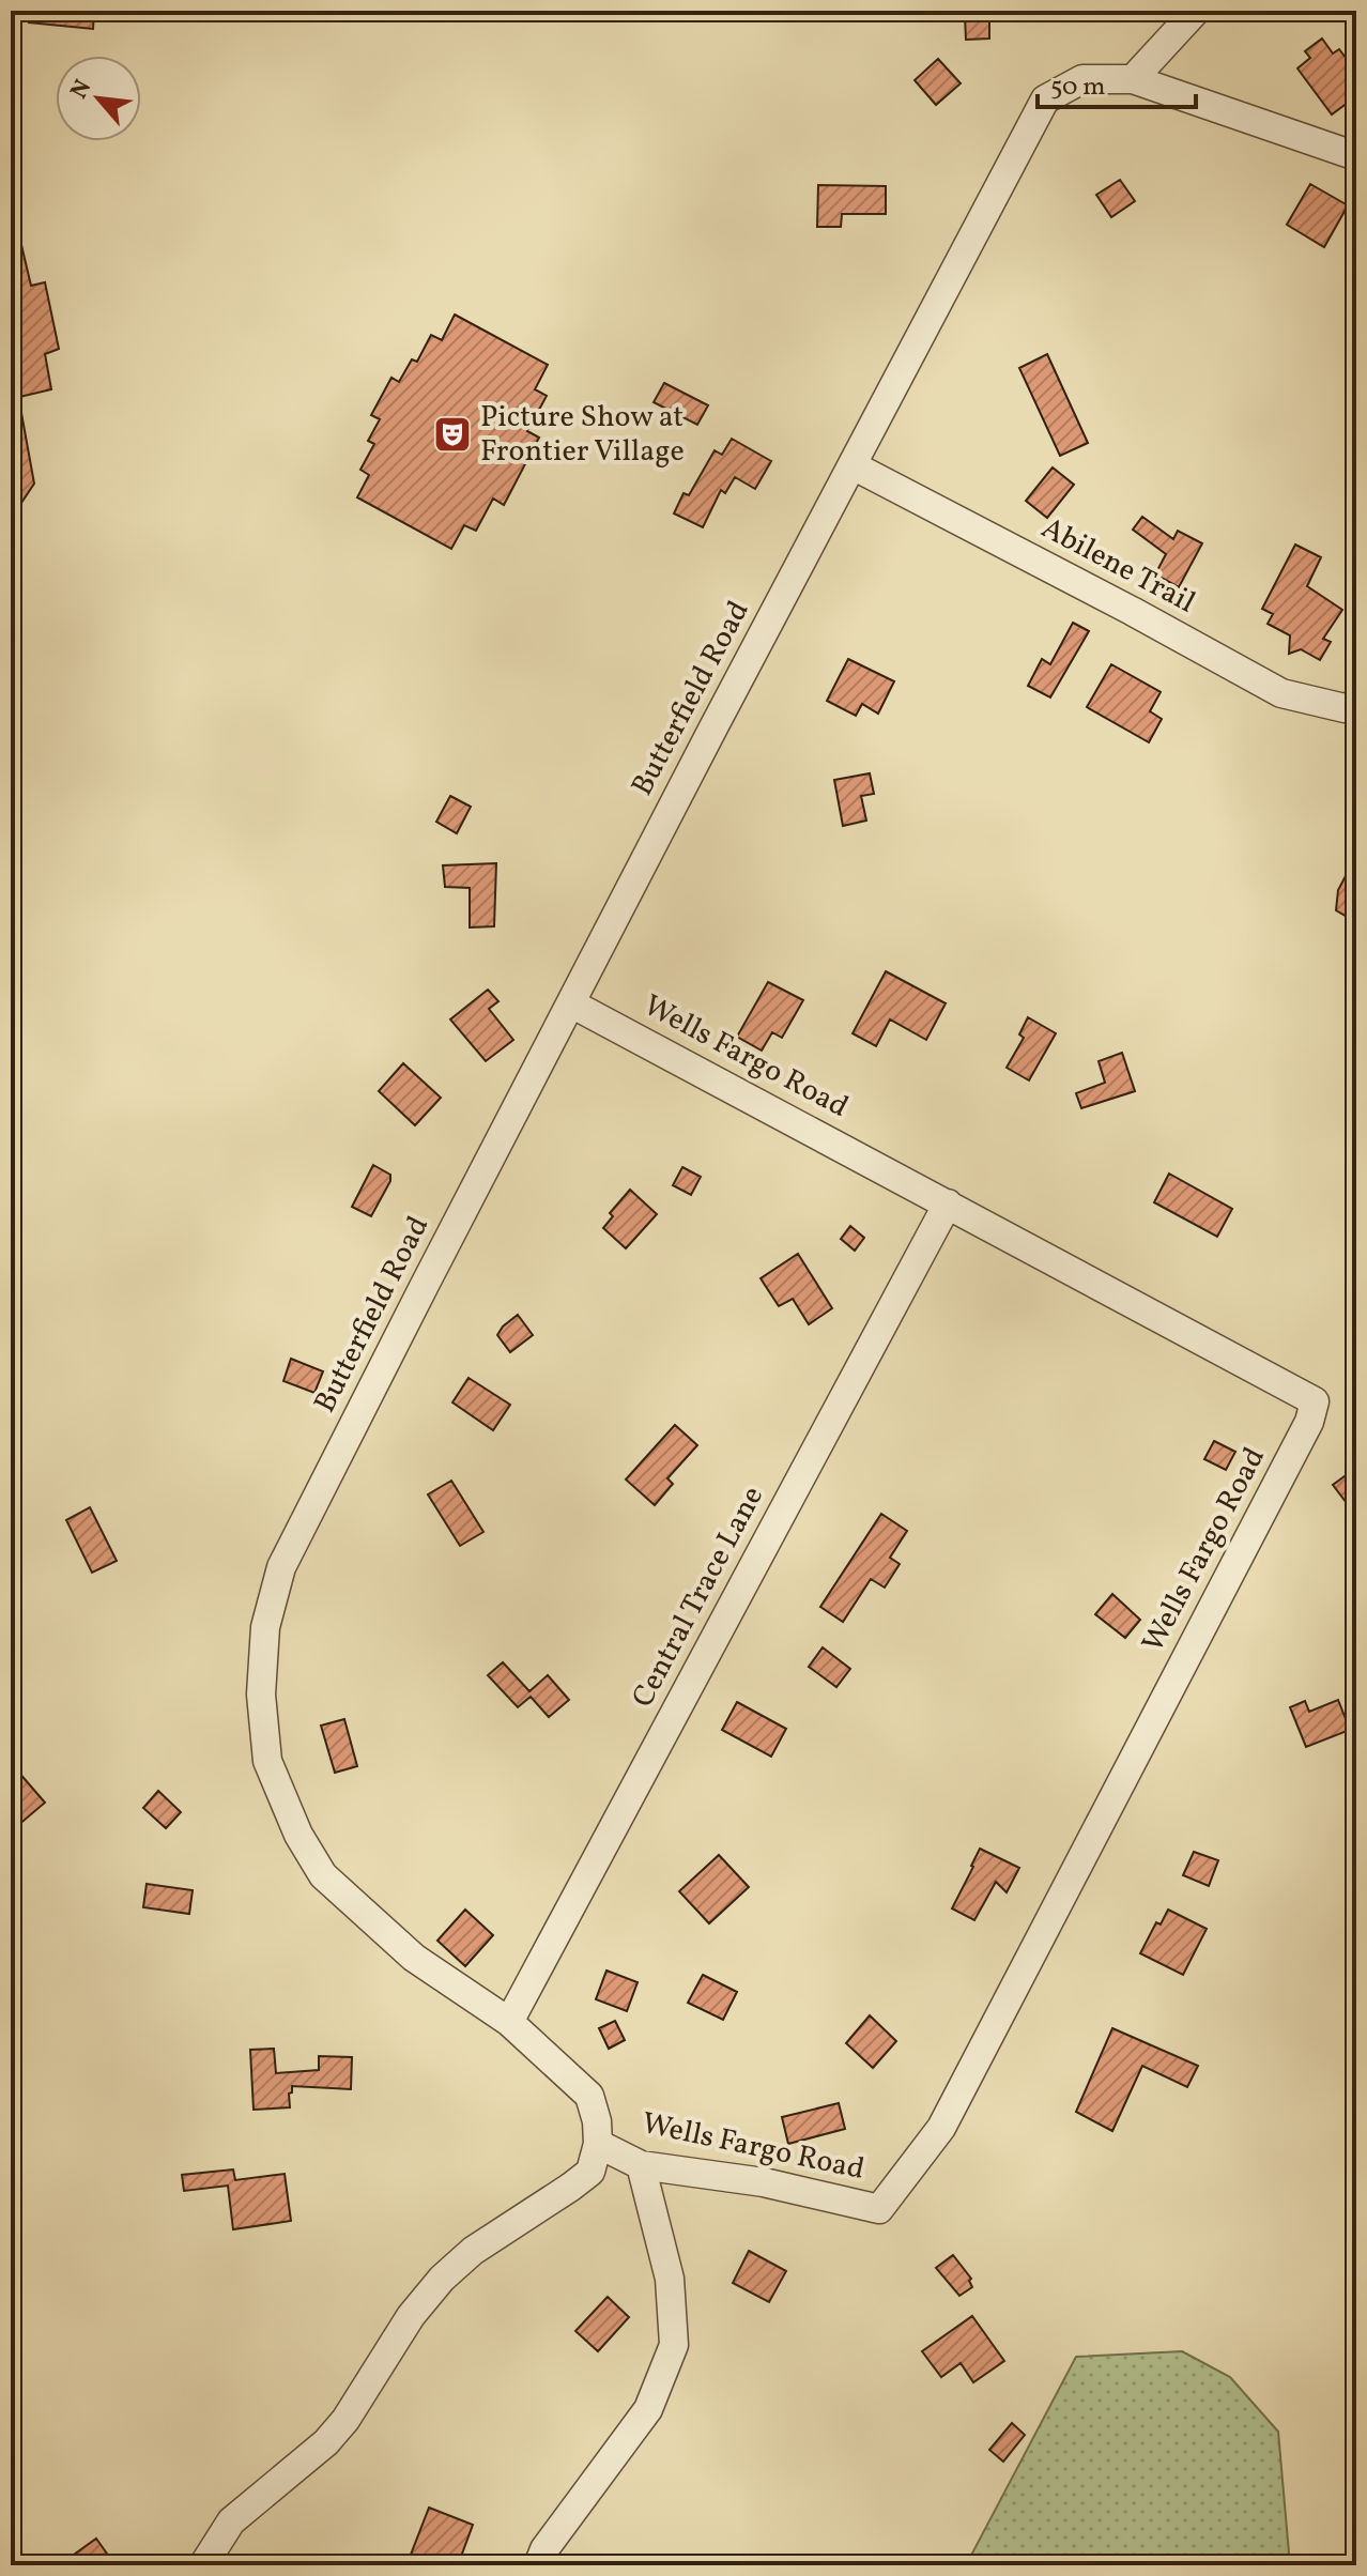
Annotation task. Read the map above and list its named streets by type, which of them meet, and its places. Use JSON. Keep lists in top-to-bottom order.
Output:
{
  "streets": {
    "street": [
      "Abilene Trail",
      "Butterfield Road",
      "Wells Fargo Road",
      "Central Trace Lane"
    ]
  },
  "crossings": [
    ["Abilene Trail", "Butterfield Road"],
    ["Butterfield Road", "Wells Fargo Road"],
    ["Butterfield Road", "Central Trace Lane"],
    ["Wells Fargo Road", "Central Trace Lane"]
  ],
  "places": {
    "theatre": ["Picture Show at Frontier Village"]
  },
  "scale_bar": "50 m",
  "north": "top left"
}
